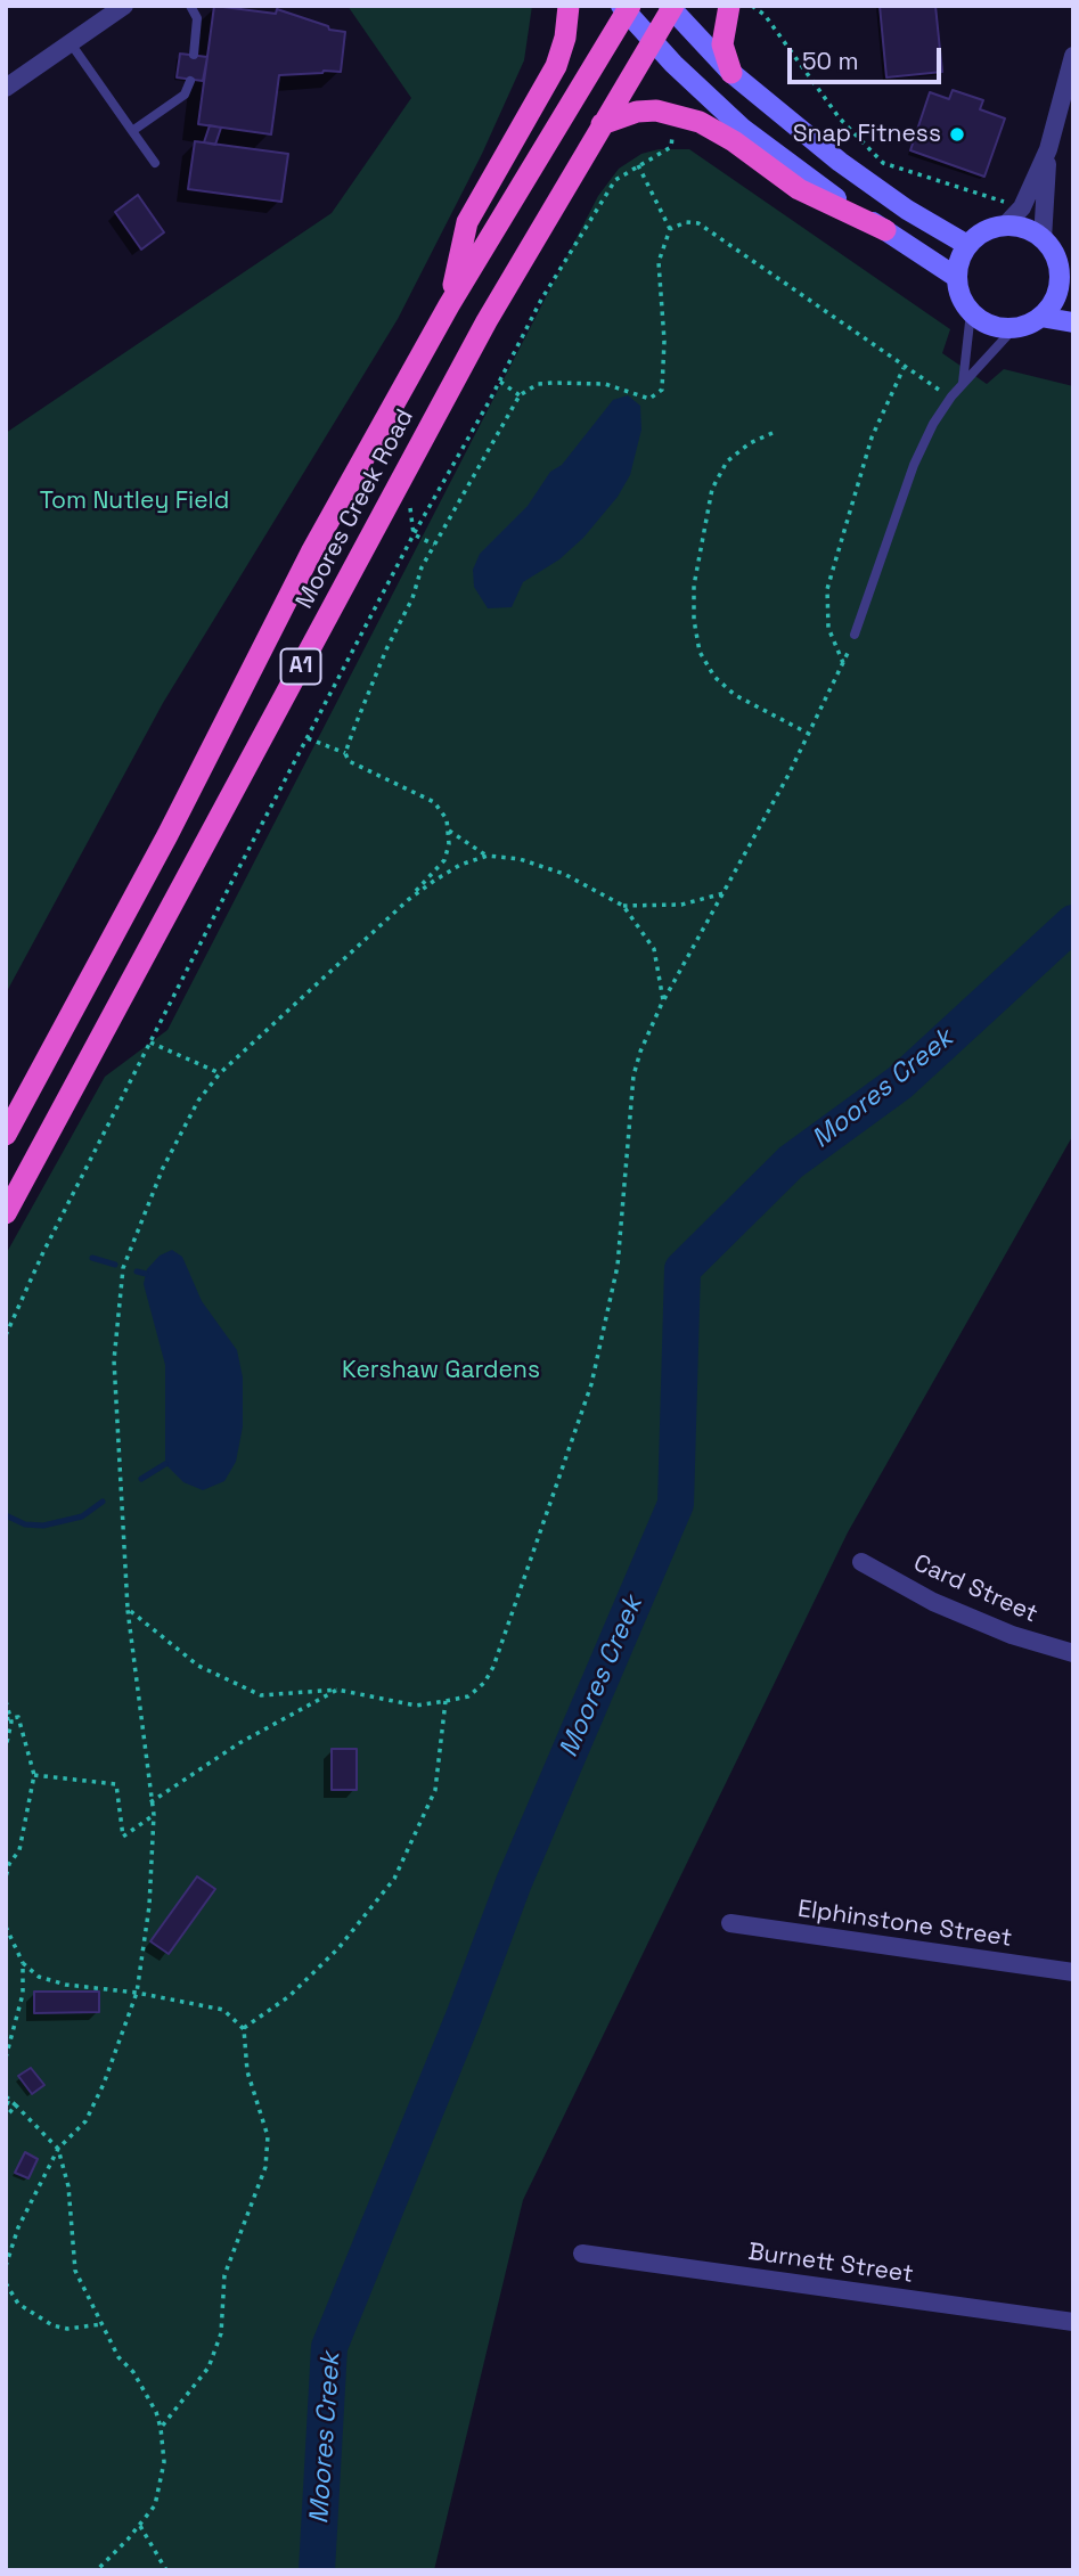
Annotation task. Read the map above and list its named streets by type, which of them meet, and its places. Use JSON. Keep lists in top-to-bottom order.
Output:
{
  "streets": {
    "highway": ["Moores Creek Road", "A1"],
    "street": ["Card Street", "Elphinstone Street", "Burnett Street"]
  },
  "water": ["Moores Creek"],
  "parks": ["Tom Nutley Field", "Kershaw Gardens"],
  "places": ["Snap Fitness"],
  "scale_bar": "50 m"
}
